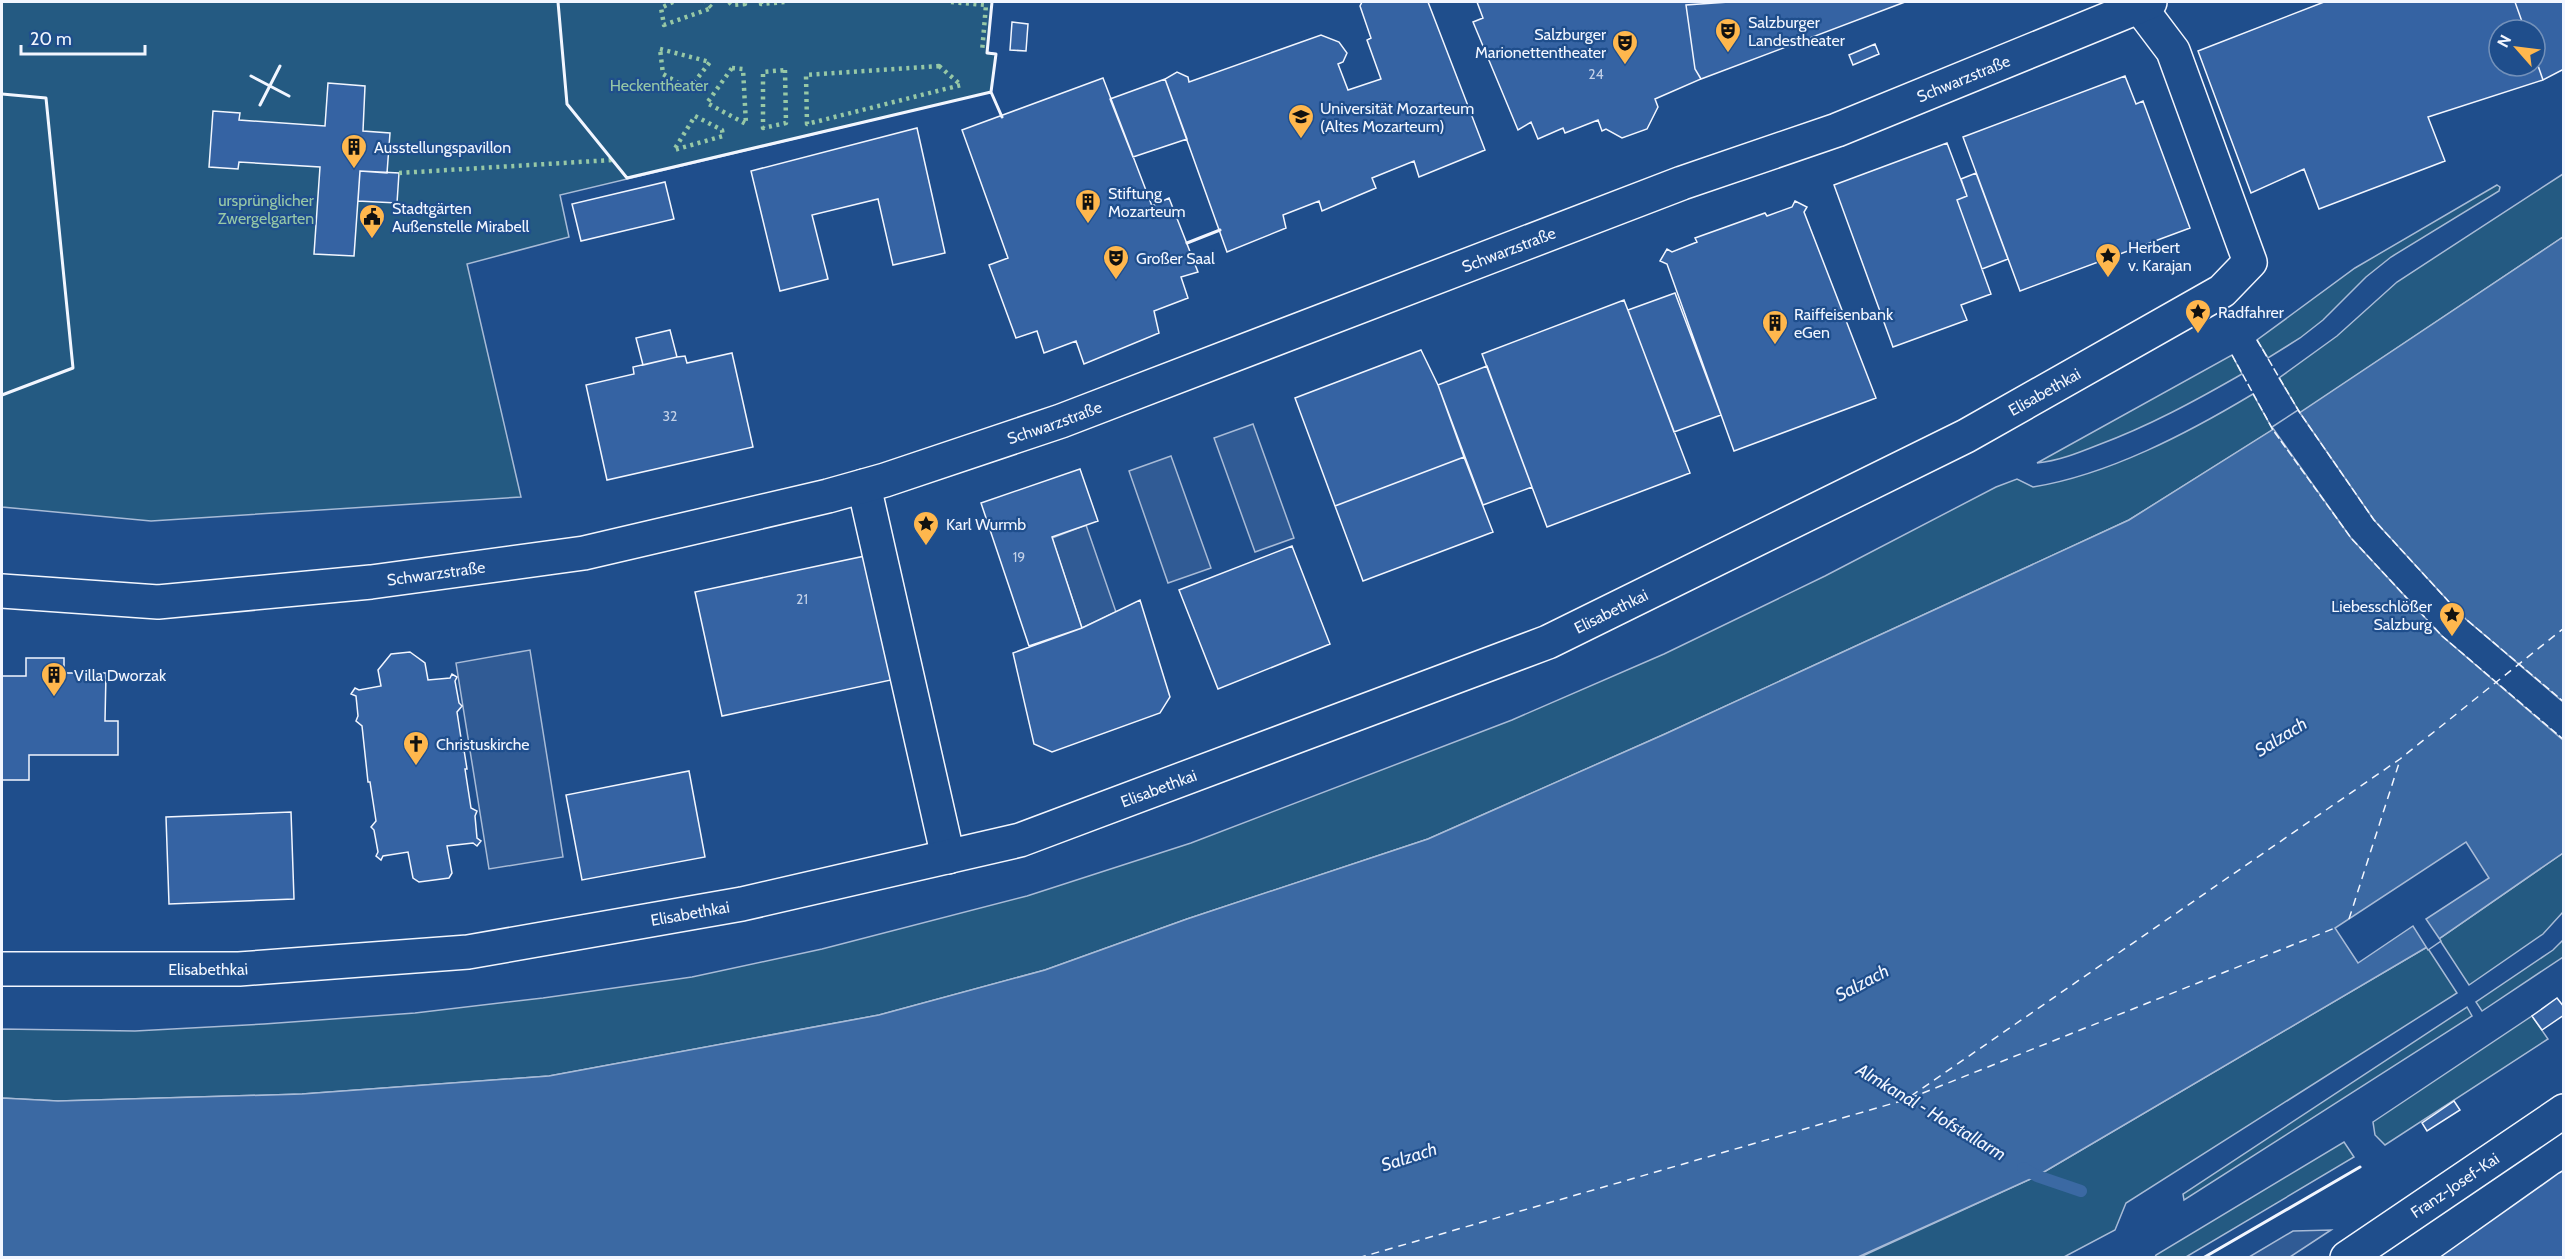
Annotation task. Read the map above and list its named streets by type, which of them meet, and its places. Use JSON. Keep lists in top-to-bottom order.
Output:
{
  "streets": {
    "street": ["Schwarzstraße", "Elisabethkai", "Franz-Josef-Kai"]
  },
  "crossings": [
    ["Schwarzstraße", "Elisabethkai"]
  ],
  "water": ["Salzach", "Almkanal - Hofstallarm"],
  "parks": ["Heckentheater", "ursprünglicher Zwergelgarten"],
  "places": {
    "theatre": ["Salzburger Landestheater", "Salzburger Marionettentheater", "Großer Saal"],
    "school or university": ["Universität Mozarteum (Altes Mozarteum)"],
    "building": [
      "Ausstellungspavillon",
      "Stiftung Mozarteum",
      "Raiffeisenbank eGen",
      "Villa Dworzak"
    ],
    "public building": ["Stadtgärten Außenstelle Mirabell"],
    "place": [
      "Herbert v. Karajan",
      "Radfahrer",
      "Karl Wurmb",
      "Liebesschlößer Salzburg"
    ],
    "church": ["Christuskirche"]
  },
  "house_numbers": [
    "24",
    "32",
    "19",
    "21"
  ],
  "scale_bar": "20 m",
  "north": "top left"
}
